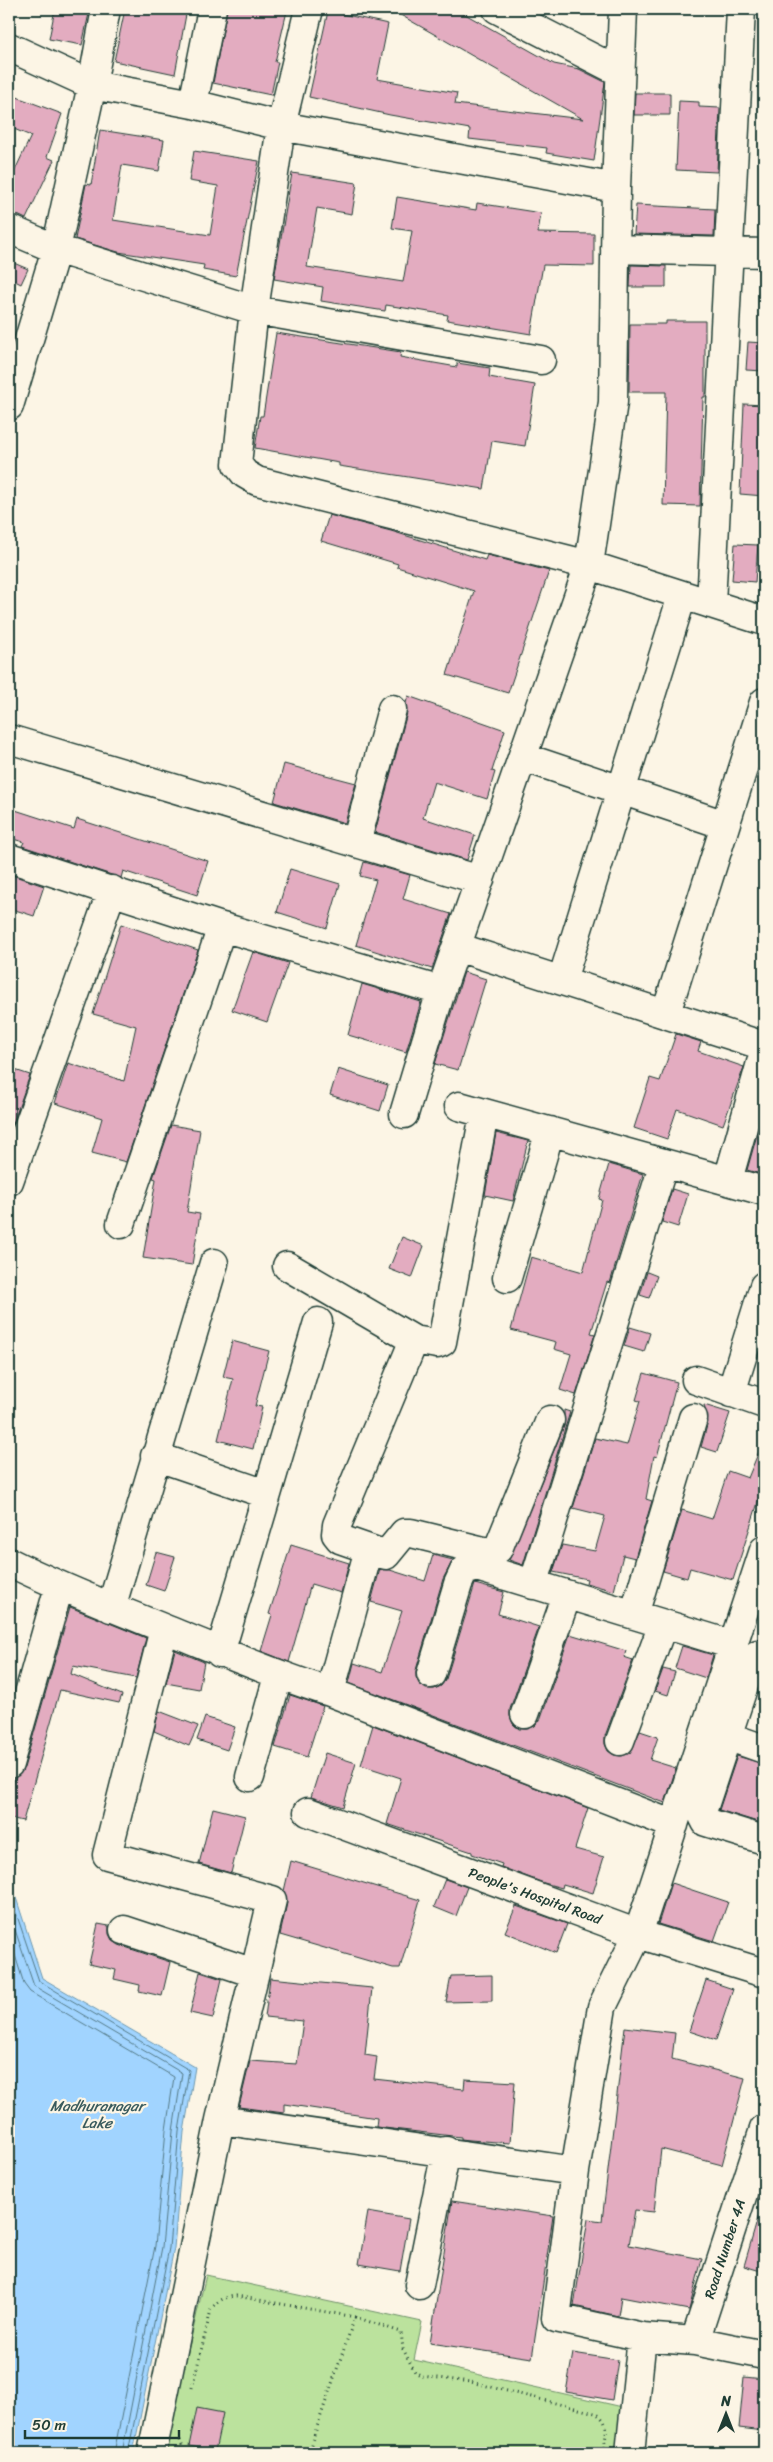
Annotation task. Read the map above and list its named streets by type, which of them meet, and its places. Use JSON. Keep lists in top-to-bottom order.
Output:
{
  "streets": {
    "street": ["People's Hospital Road", "Road Number 4A"]
  },
  "water": ["Madhuranagar Lake"],
  "scale_bar": "50 m",
  "north": "top"
}
